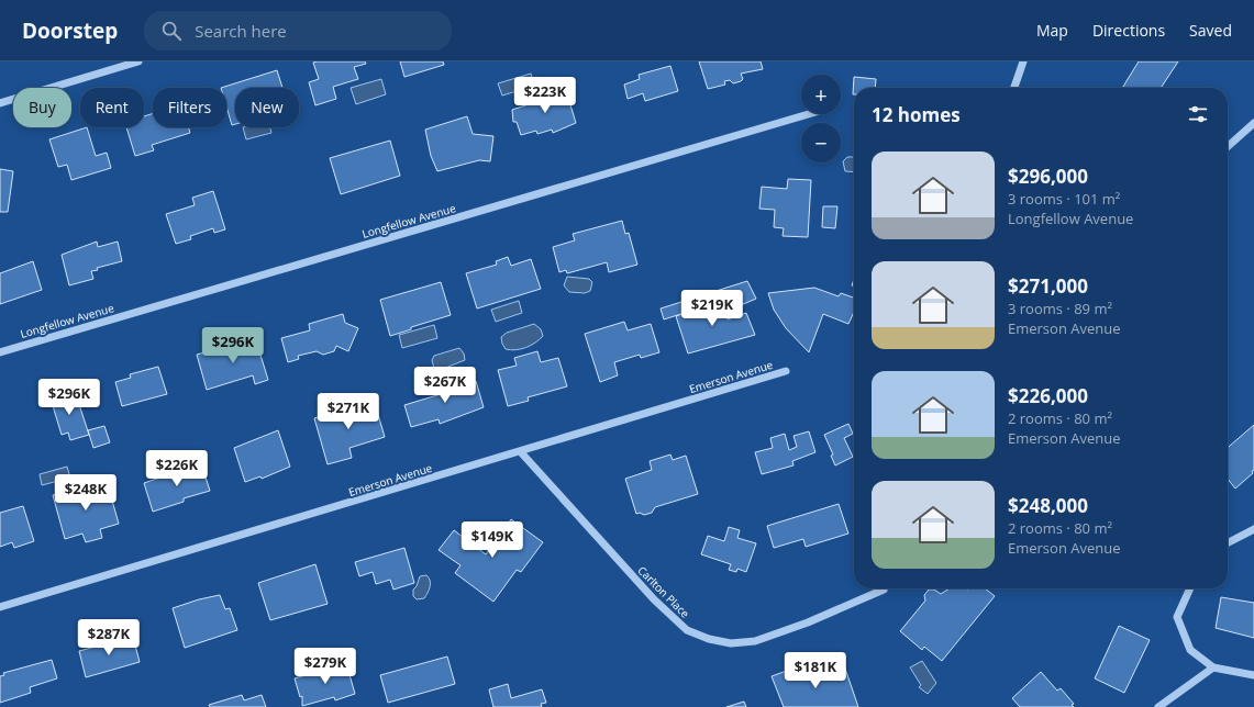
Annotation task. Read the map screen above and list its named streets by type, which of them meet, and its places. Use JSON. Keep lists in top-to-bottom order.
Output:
{
  "streets": {
    "street": ["Longfellow Avenue", "Emerson Avenue", "Carlton Place"]
  },
  "crossings": [
    ["Emerson Avenue", "Carlton Place"]
  ],
  "page": {
    "header": "Doorstep",
    "search": "Search here",
    "nav": ["Map", "Directions", "Saved"],
    "map_buttons": ["+", "−"],
    "price": [
      "$223K",
      "$219K",
      "$296K",
      "$267K",
      "$296K",
      "$271K",
      "$226K",
      "$248K",
      "$149K",
      "$287K",
      "$279K",
      "$181K"
    ],
    "chip": [
      "Buy",
      "Rent",
      "Filters",
      "New"
    ],
    "heading": "12 homes",
    "list": [
      {
        "name": "$296,000",
        "note": "3 rooms · 101 m² · Longfellow Avenue"
      },
      {
        "name": "$271,000",
        "note": "3 rooms · 89 m² · Emerson Avenue"
      },
      {
        "name": "$226,000",
        "note": "2 rooms · 80 m² · Emerson Avenue"
      },
      {
        "name": "$248,000",
        "note": "2 rooms · 80 m² · Emerson Avenue"
      }
    ]
  }
}
